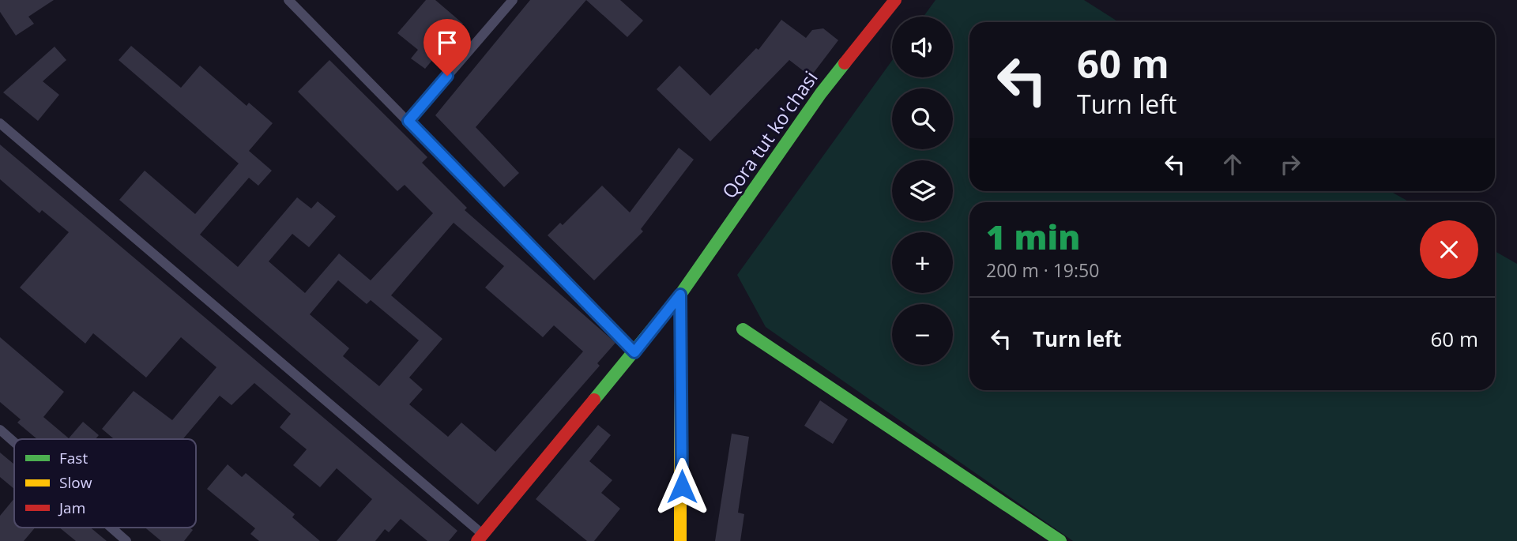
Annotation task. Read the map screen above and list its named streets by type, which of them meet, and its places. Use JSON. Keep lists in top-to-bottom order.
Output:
{
  "streets": {
    "street": ["Qora tut ko'chasi"]
  },
  "legend": ["Fast", "Slow", "Jam"],
  "page": {
    "map_buttons": ["+", "−"],
    "turn": ["60 m", "Turn left"],
    "heading": ["1 min", "200 m · 19:50"],
    "list": [
      {
        "name": "Turn left",
        "value": "60 m"
      }
    ]
  }
}
